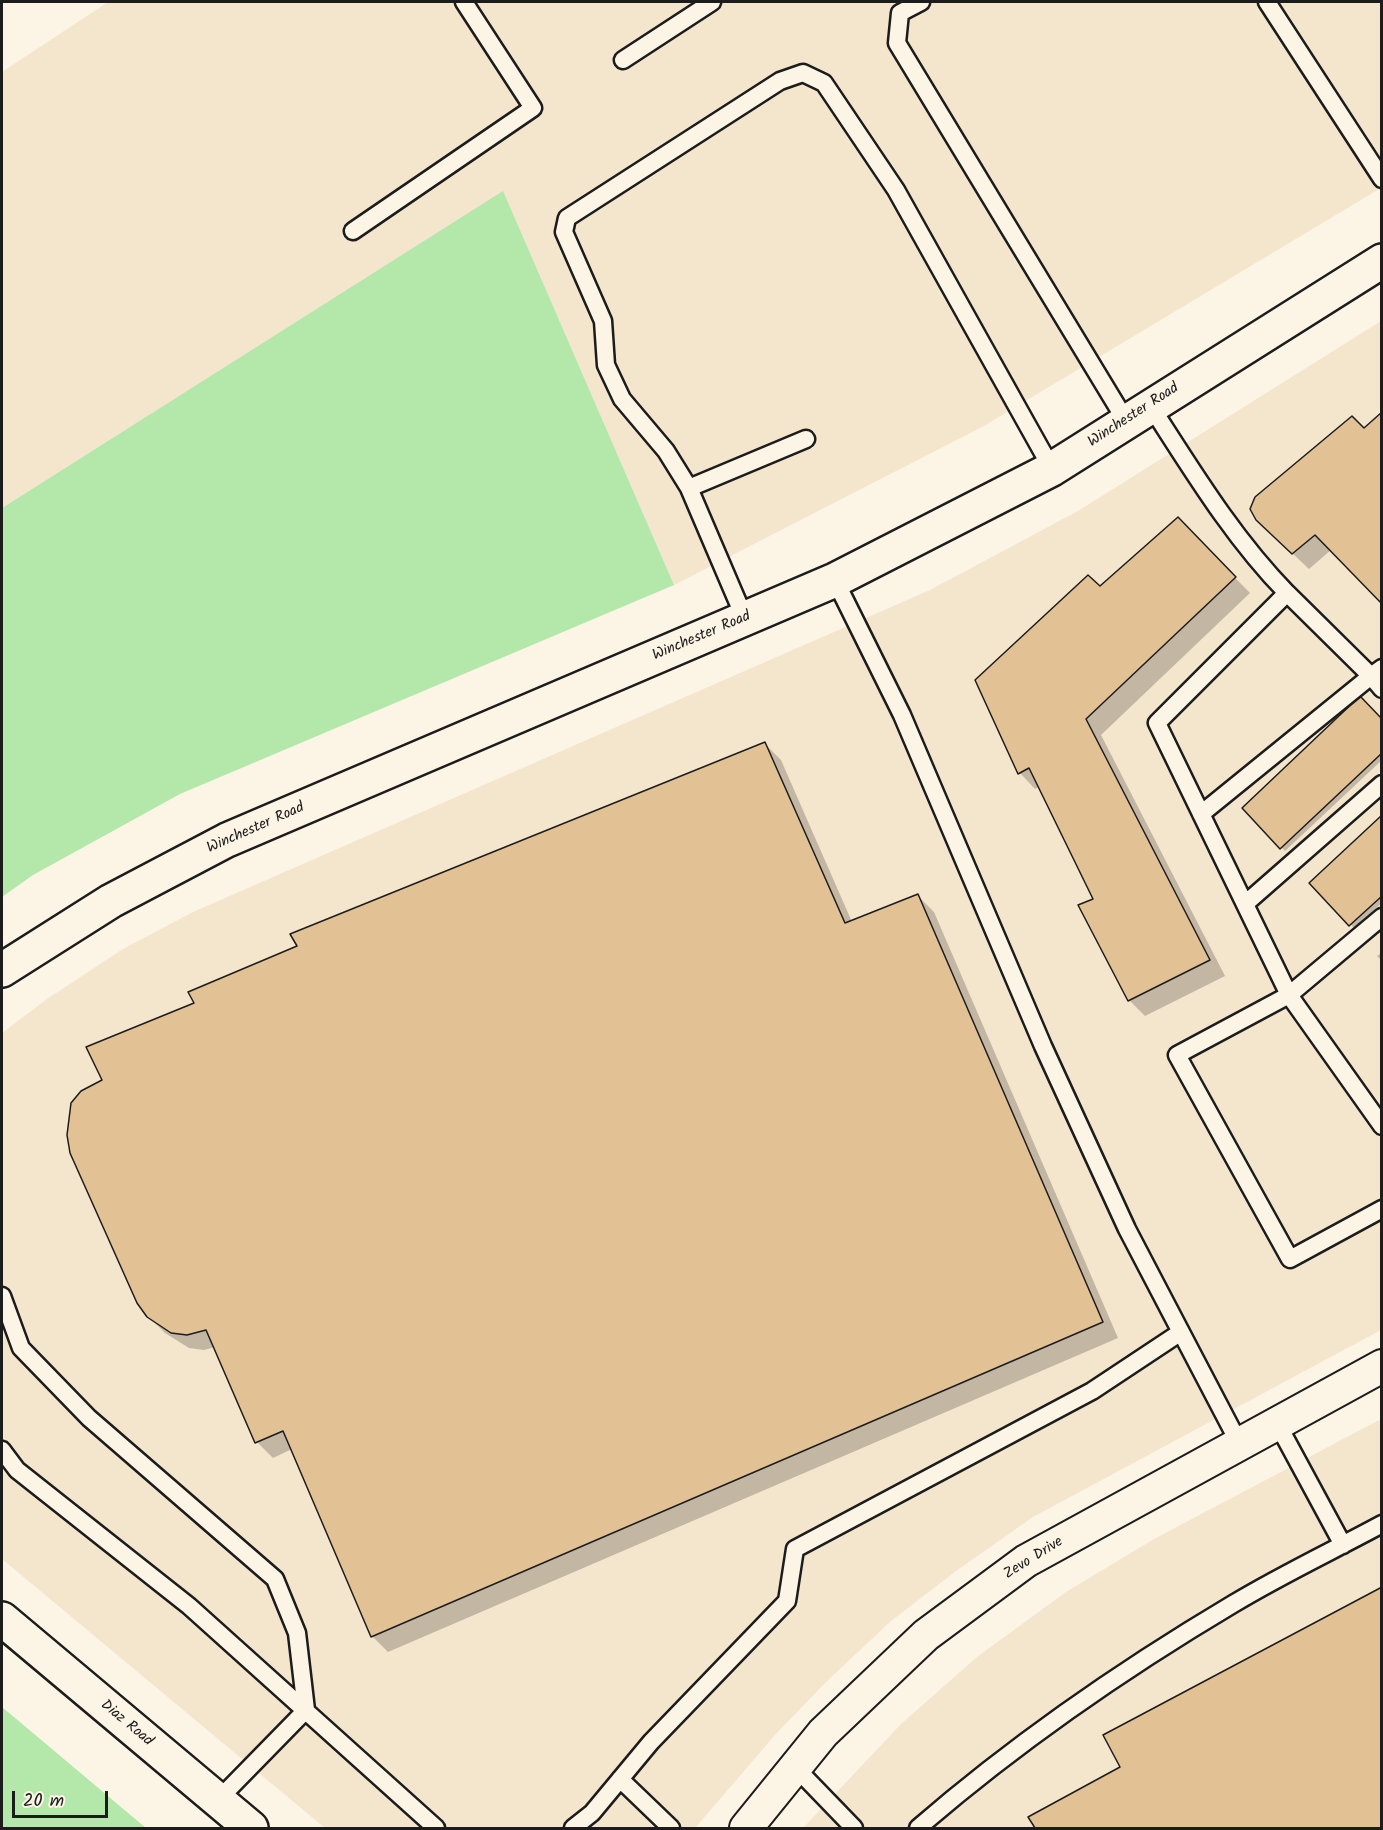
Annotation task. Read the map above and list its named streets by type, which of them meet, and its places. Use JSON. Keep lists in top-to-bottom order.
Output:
{
  "streets": {
    "street": ["Winchester Road", "Zevo Drive", "Diaz Road"]
  },
  "scale_bar": "20 m"
}
